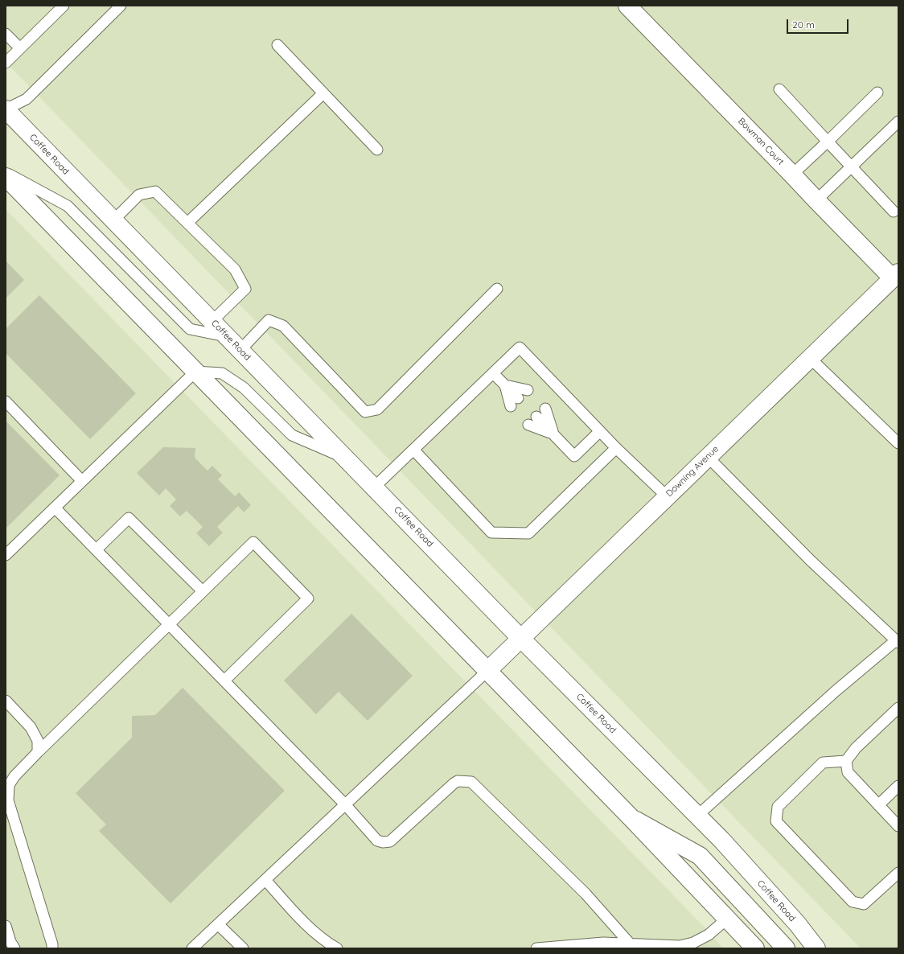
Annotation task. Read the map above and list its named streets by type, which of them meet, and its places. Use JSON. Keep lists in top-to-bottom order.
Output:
{
  "streets": {
    "main road": ["Bowman Court", "Coffee Road", "Downing Avenue"]
  },
  "crossings": [
    ["Bowman Court", "Downing Avenue"],
    ["Coffee Road", "Downing Avenue"]
  ],
  "scale_bar": "20 m"
}
